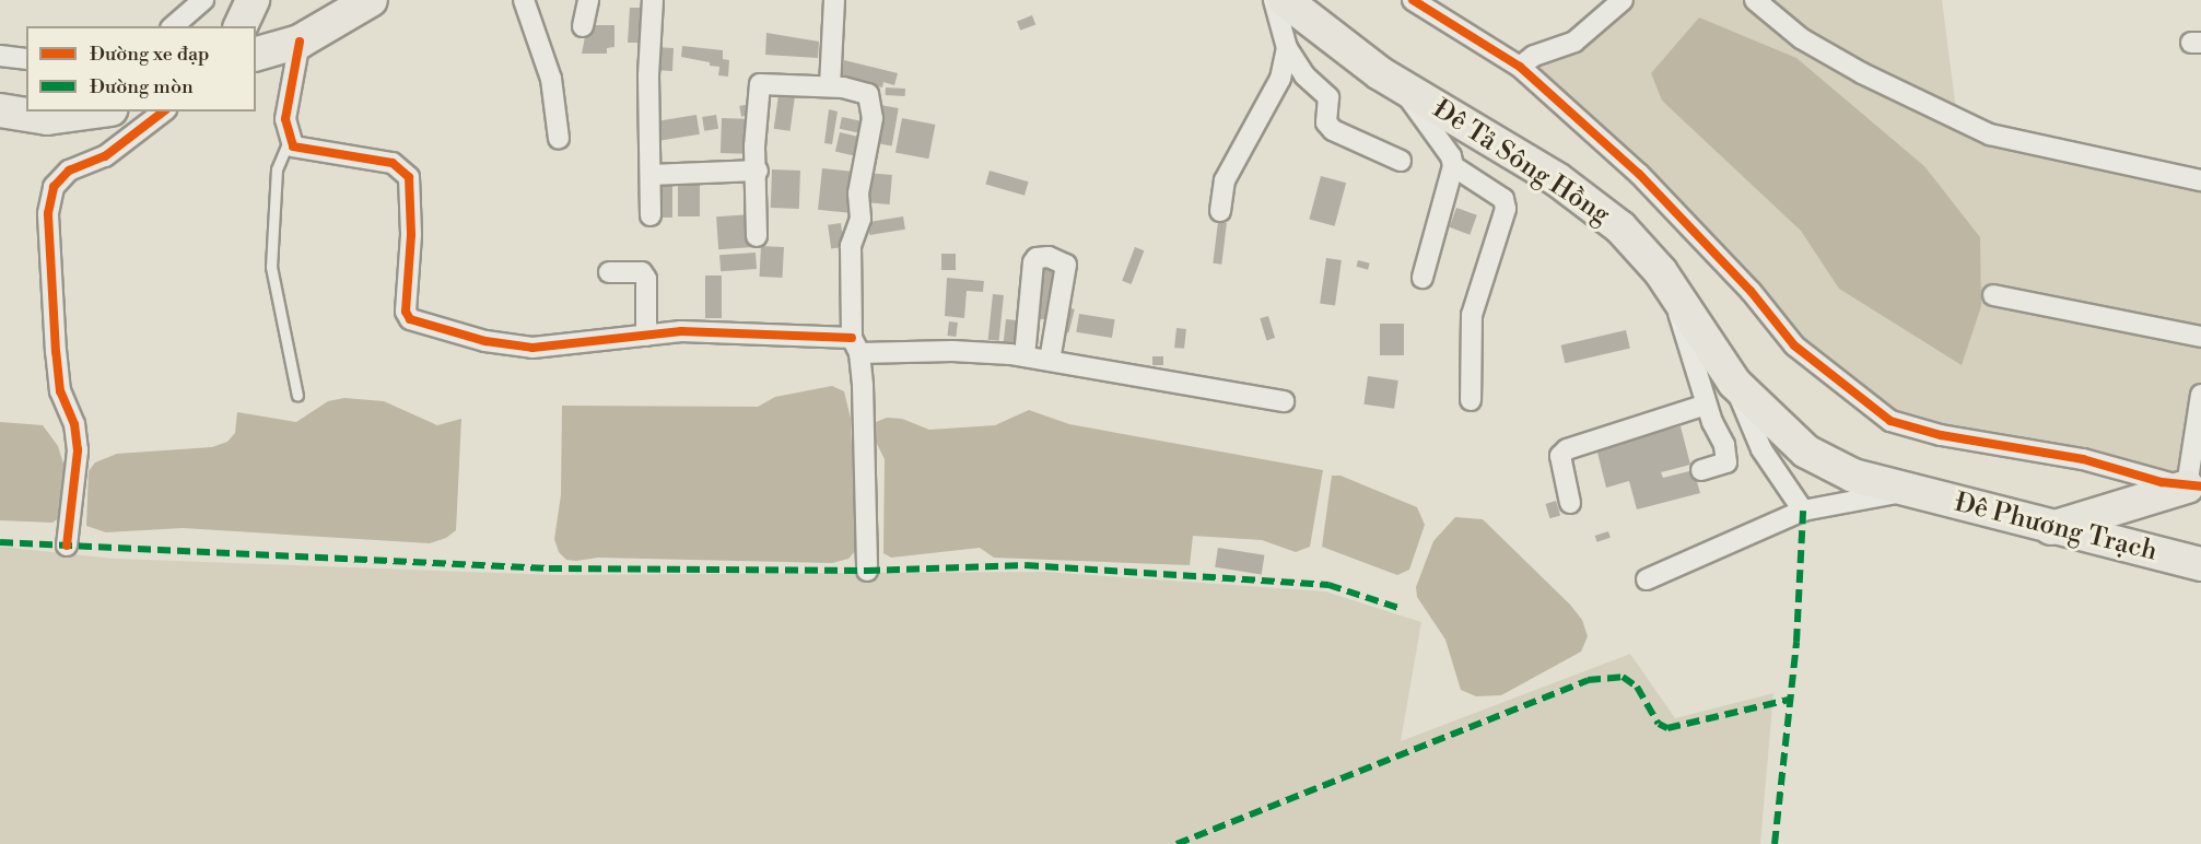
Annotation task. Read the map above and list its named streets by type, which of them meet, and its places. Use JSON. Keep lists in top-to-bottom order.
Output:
{
  "streets": {
    "main road": ["Đê Tả Sông Hồng", "Đê Phương Trạch"]
  },
  "crossings": [
    ["Đê Tả Sông Hồng", "Đê Phương Trạch"]
  ],
  "legend": ["Đường xe đạp", "Đường mòn"]
}
